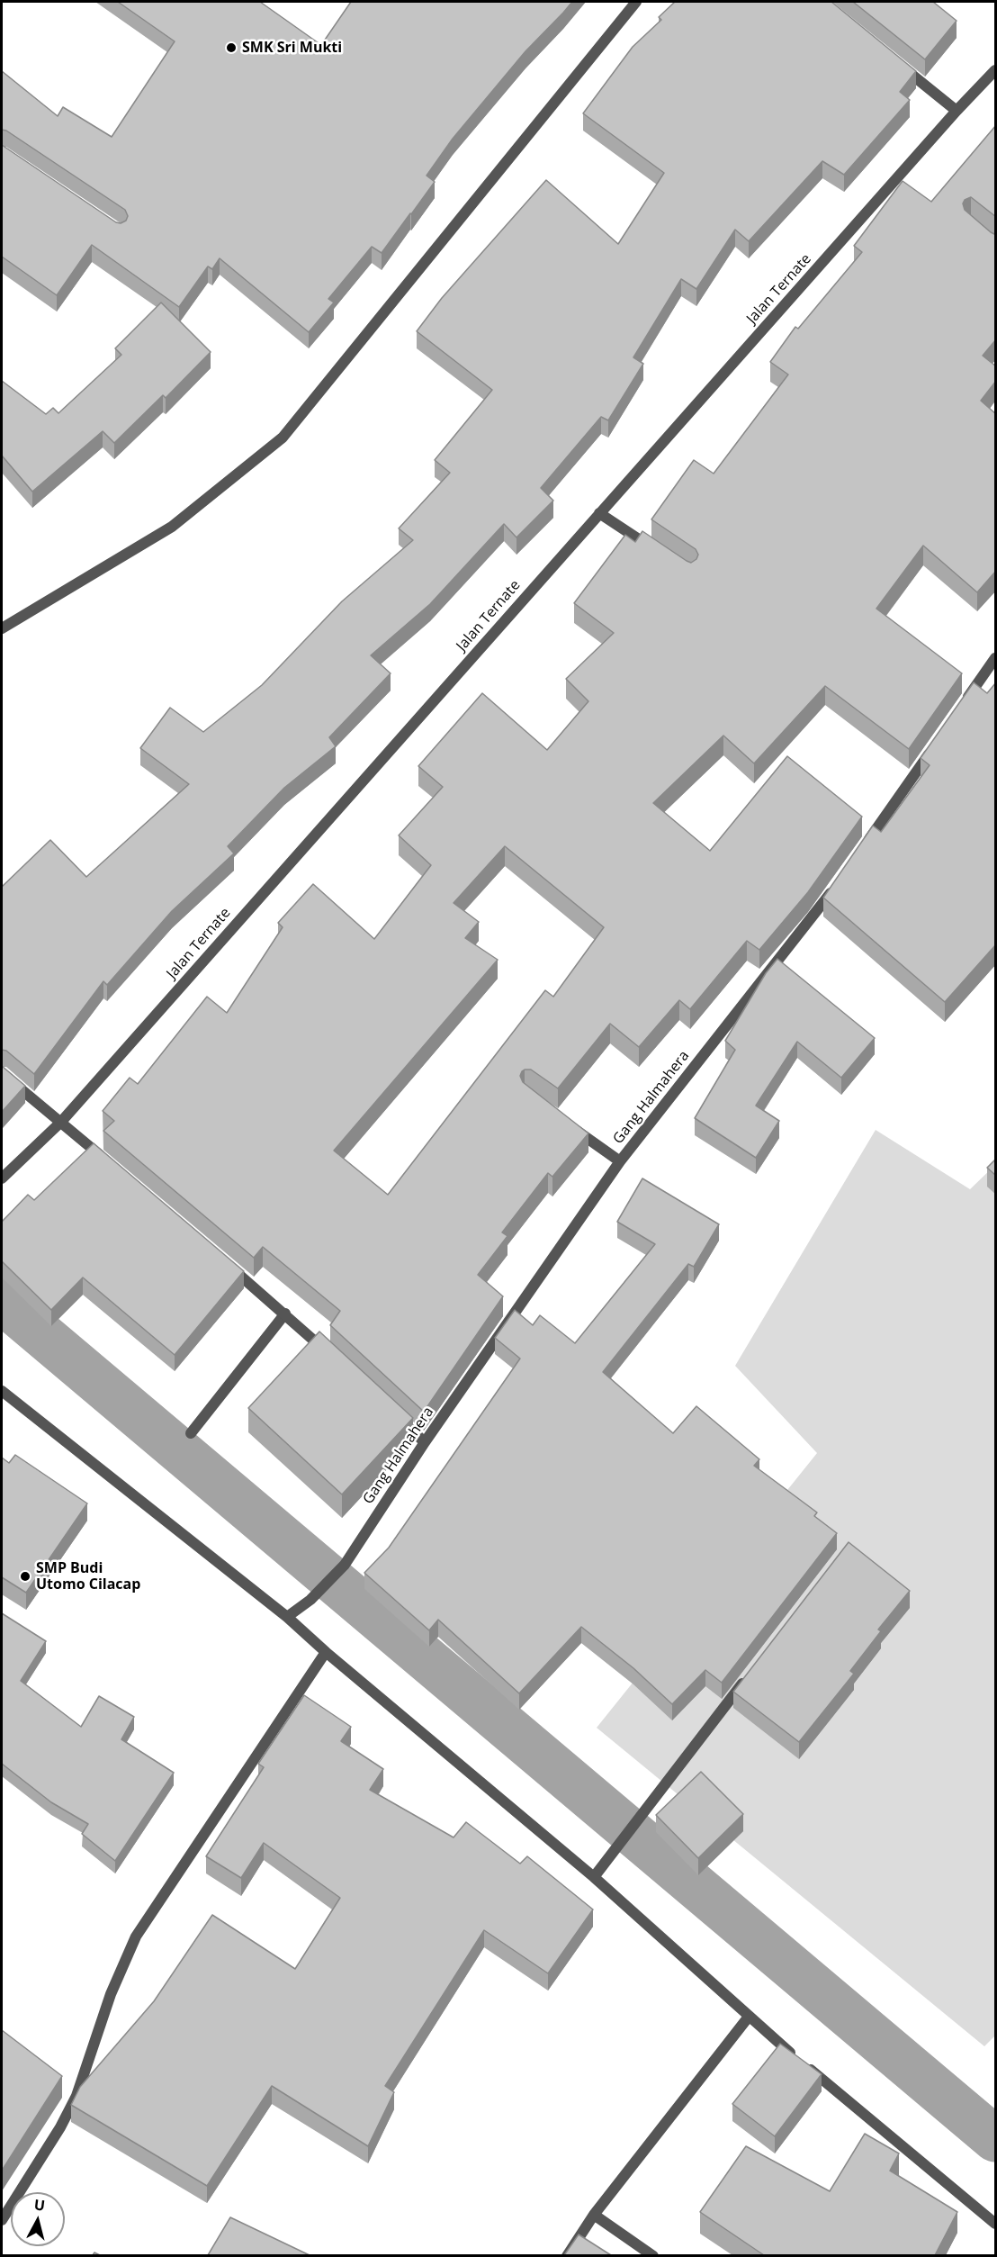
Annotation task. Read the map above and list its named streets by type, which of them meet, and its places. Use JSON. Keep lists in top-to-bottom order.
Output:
{
  "streets": {
    "street": ["Jalan Ternate", "Gang Halmahera"]
  },
  "places": ["SMK Sri Mukti", "SMP Budi Utomo Cilacap"],
  "north": "top"
}
